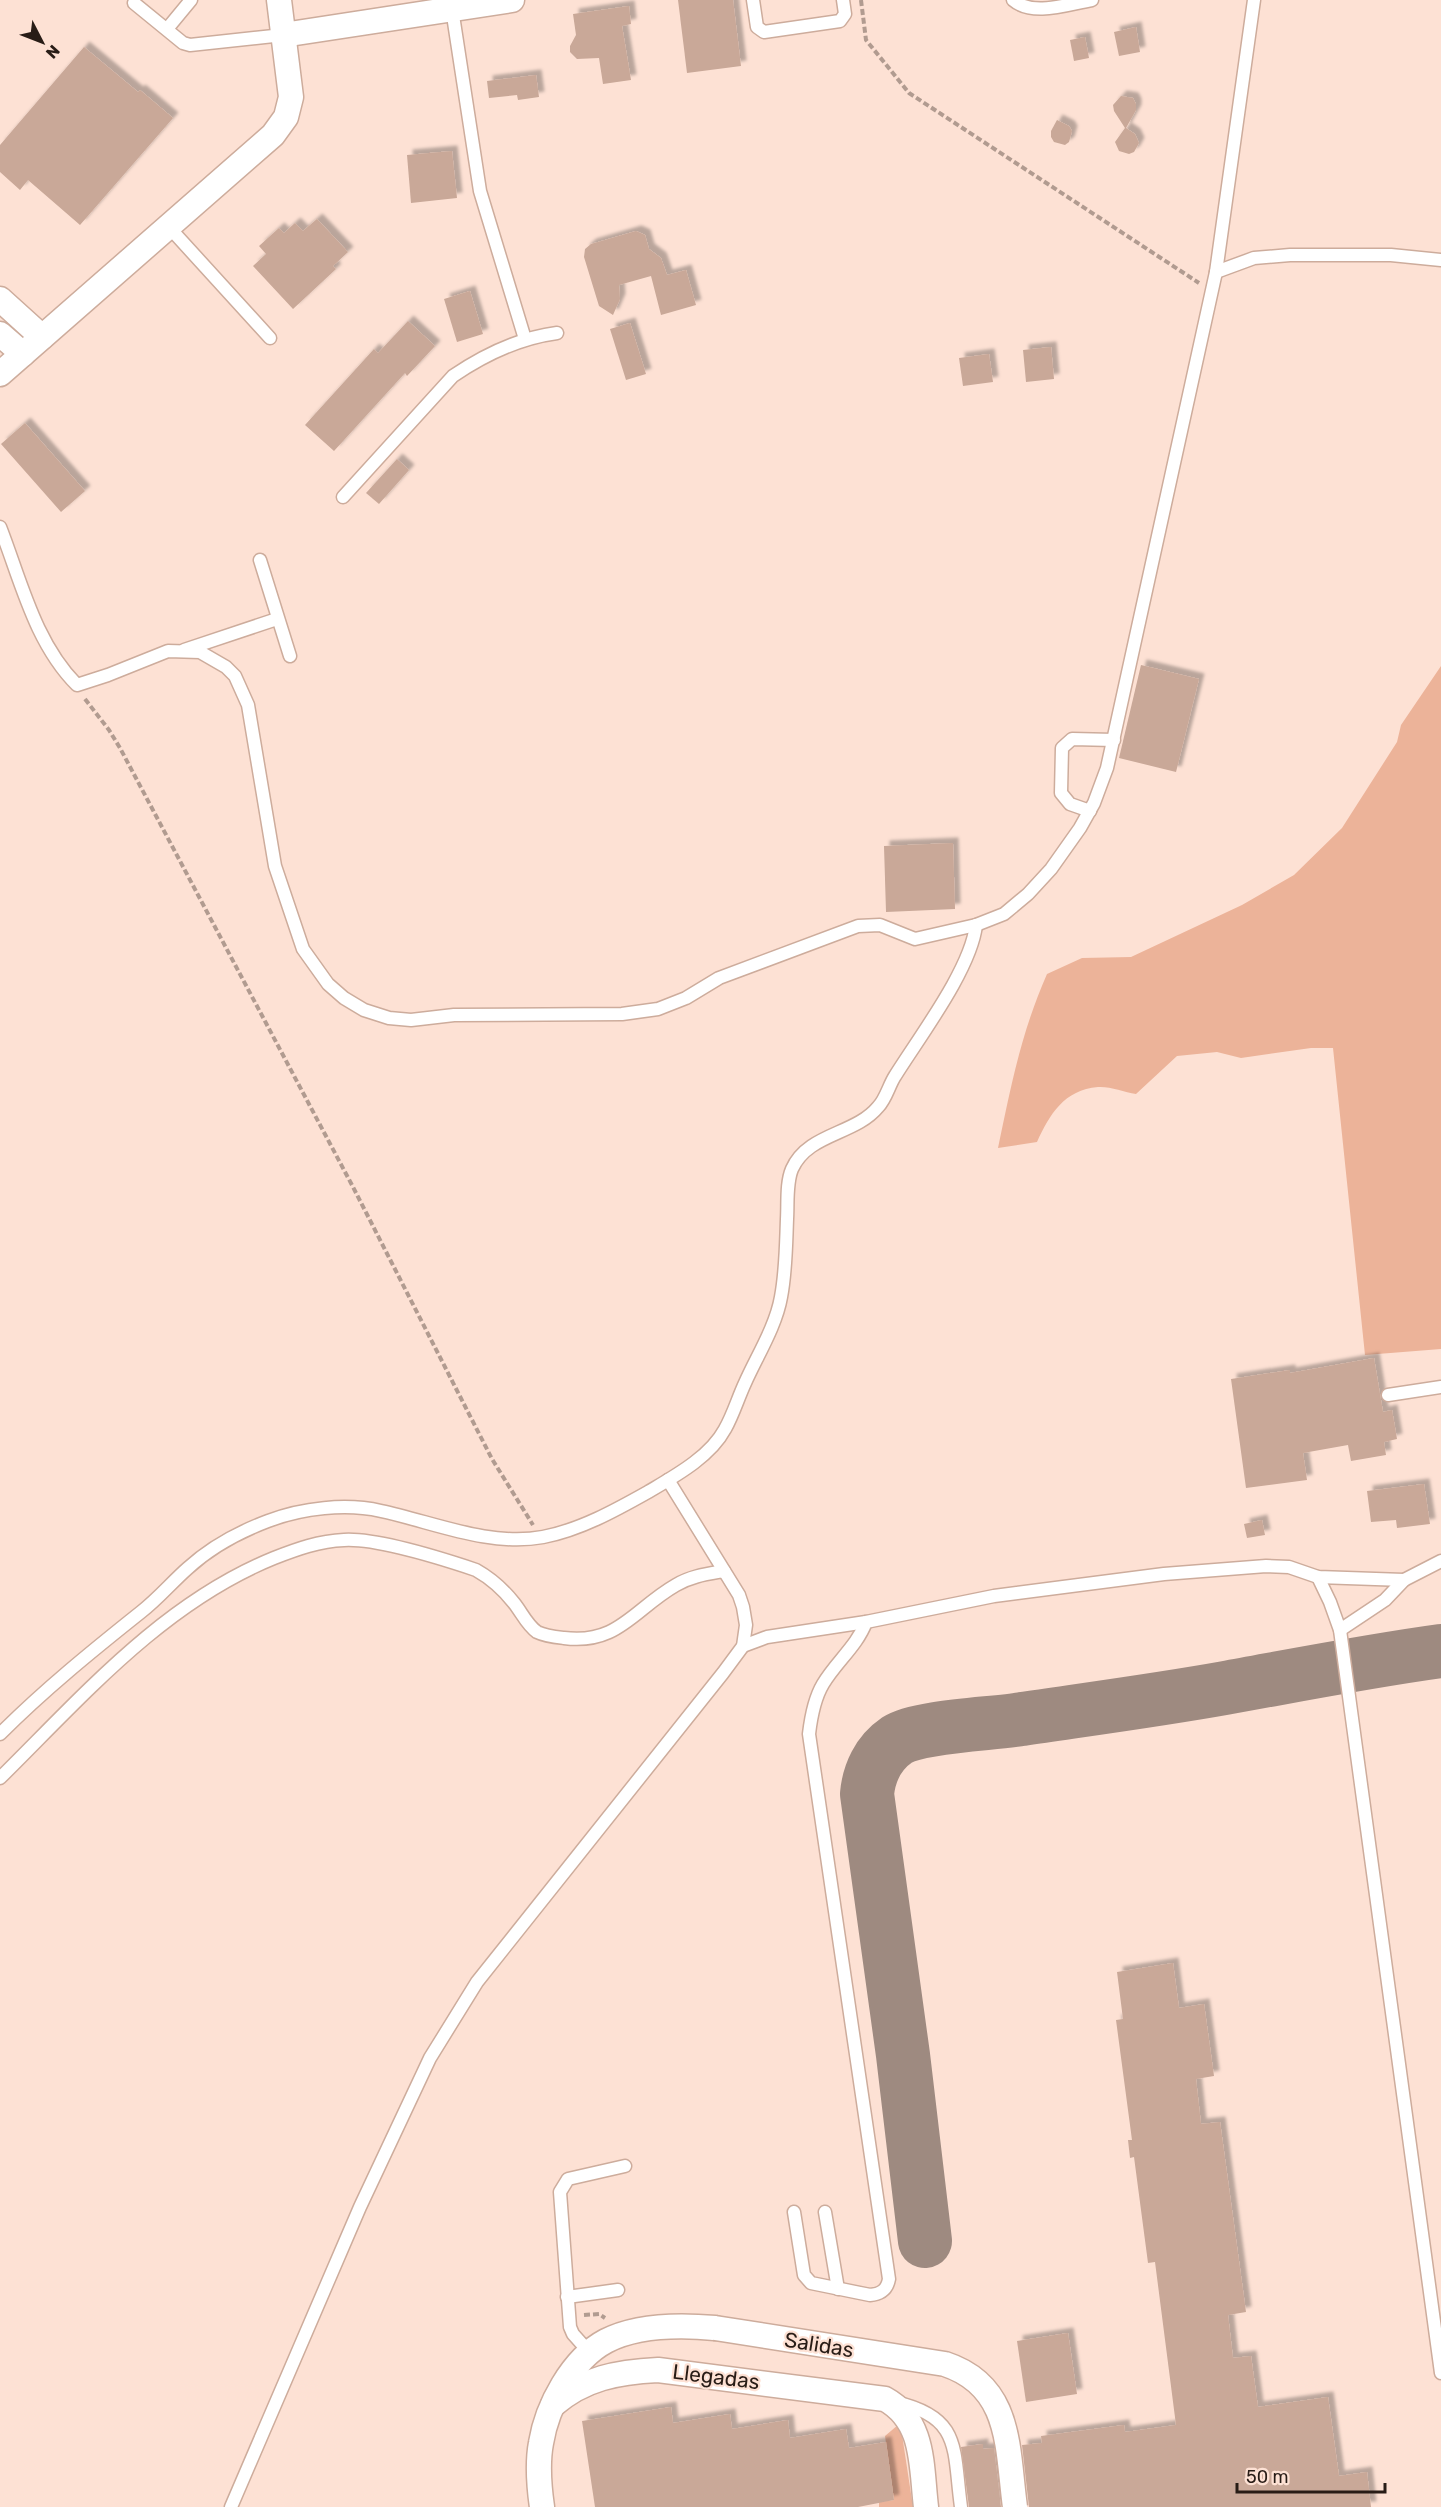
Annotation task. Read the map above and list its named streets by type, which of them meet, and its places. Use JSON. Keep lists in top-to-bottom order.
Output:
{
  "streets": {
    "street": ["Salidas", "Llegadas"]
  },
  "crossings": [
    ["Salidas", "Llegadas"]
  ],
  "scale_bar": "50 m",
  "north": "bottom right"
}
